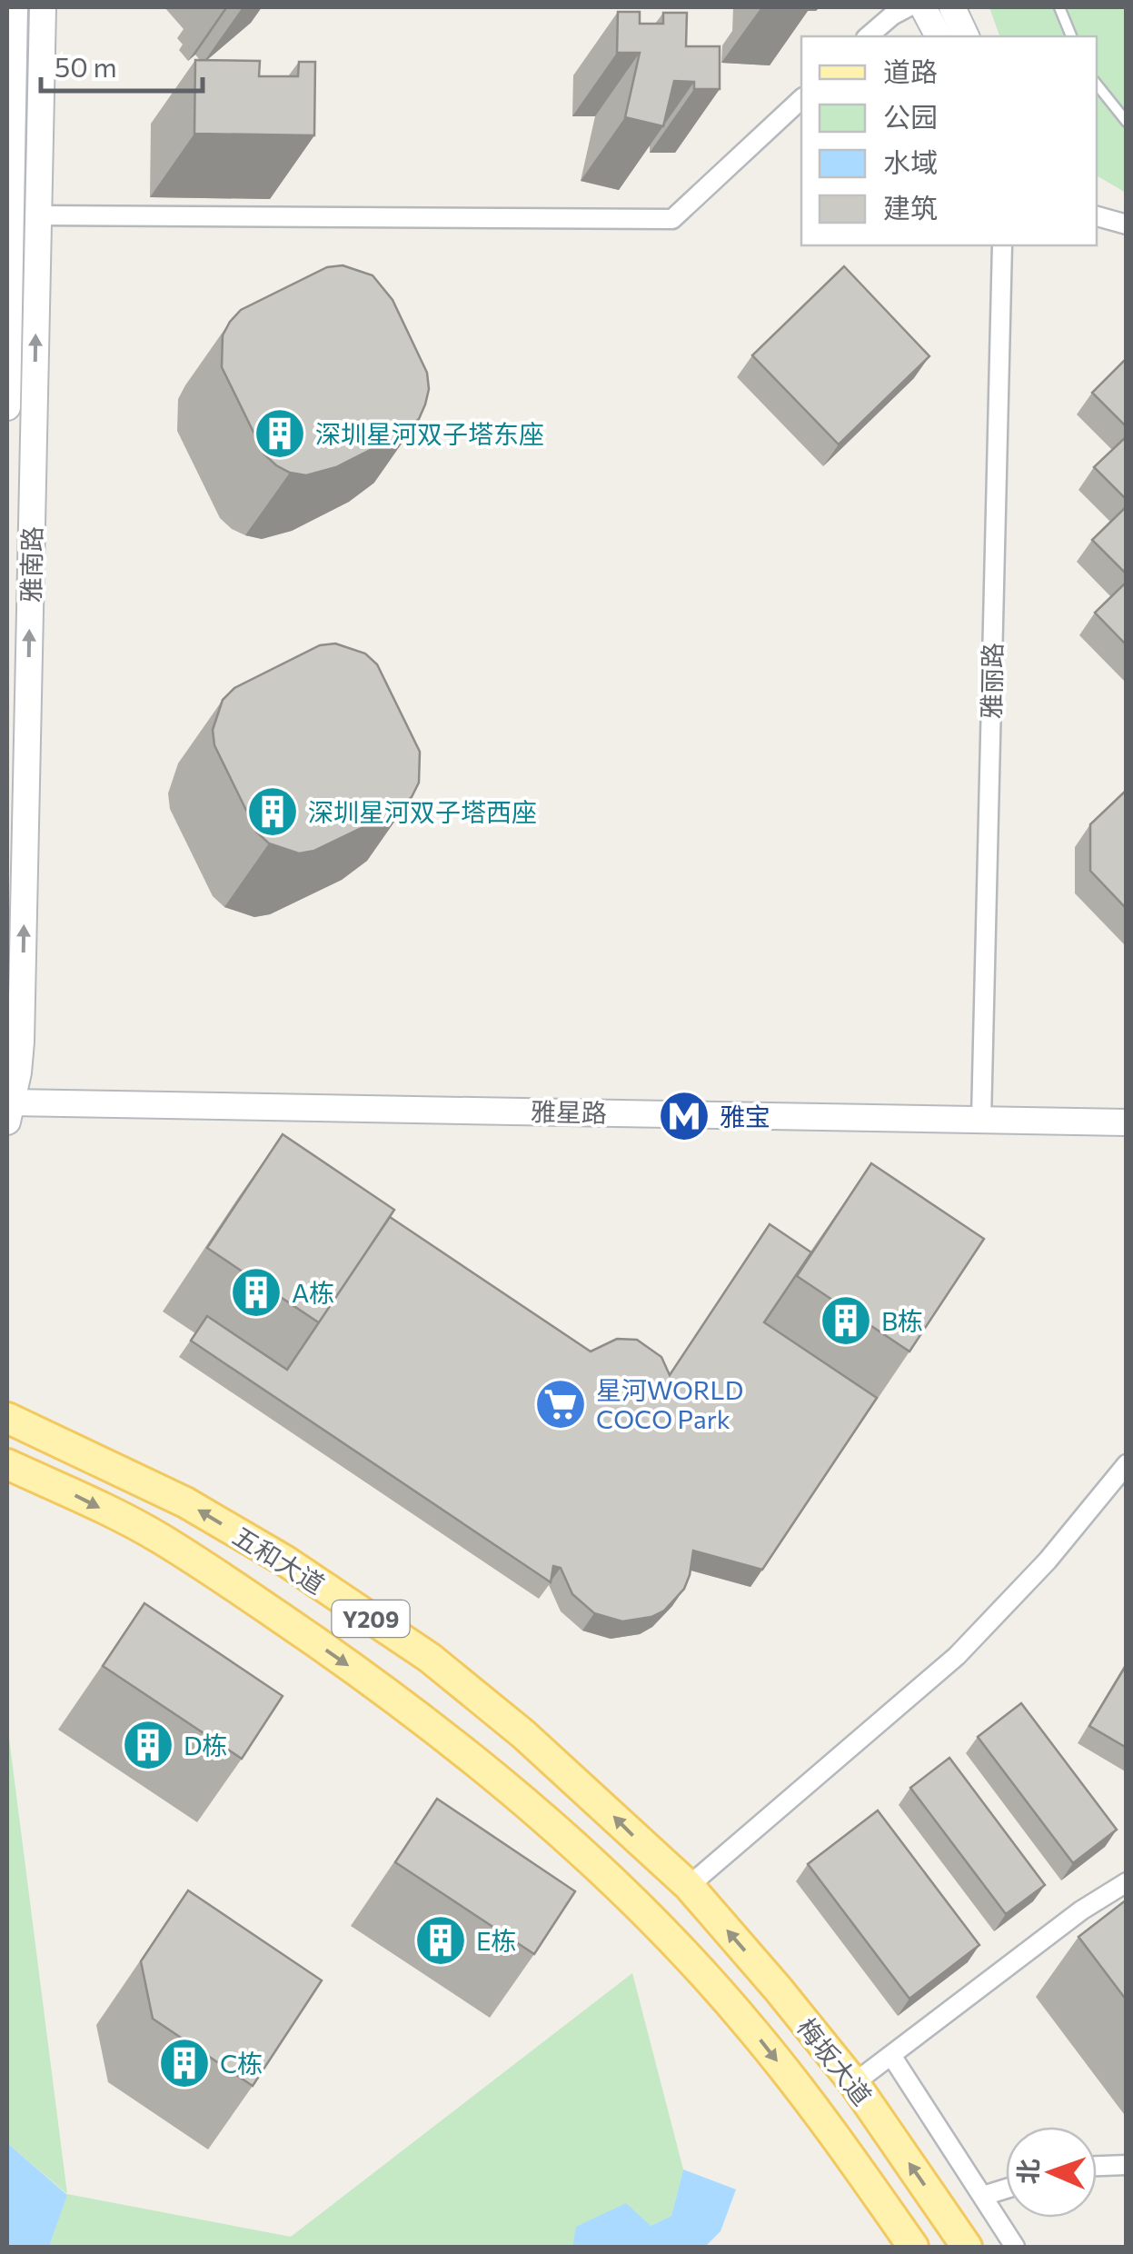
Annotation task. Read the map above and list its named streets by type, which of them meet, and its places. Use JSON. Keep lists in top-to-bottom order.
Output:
{
  "streets": {
    "main road": ["五和大道", "Y209", "梅坂大道"],
    "street": ["雅南路", "雅丽路", "雅星路"]
  },
  "crossings": [
    ["雅南路", "雅星路"],
    ["雅丽路", "雅星路"],
    ["五和大道", "梅坂大道"]
  ],
  "one_way": ["雅南路"],
  "places": {
    "building": [
      "深圳星河双子塔东座",
      "深圳星河双子塔西座",
      "A栋",
      "B栋",
      "D栋",
      "E栋",
      "C栋"
    ],
    "metro station": ["雅宝"],
    "supermarket": ["星河WORLD COCO Park"]
  },
  "legend": [
    "道路",
    "公园",
    "水域",
    "建筑"
  ],
  "scale_bar": "50 m",
  "north": "left"
}
